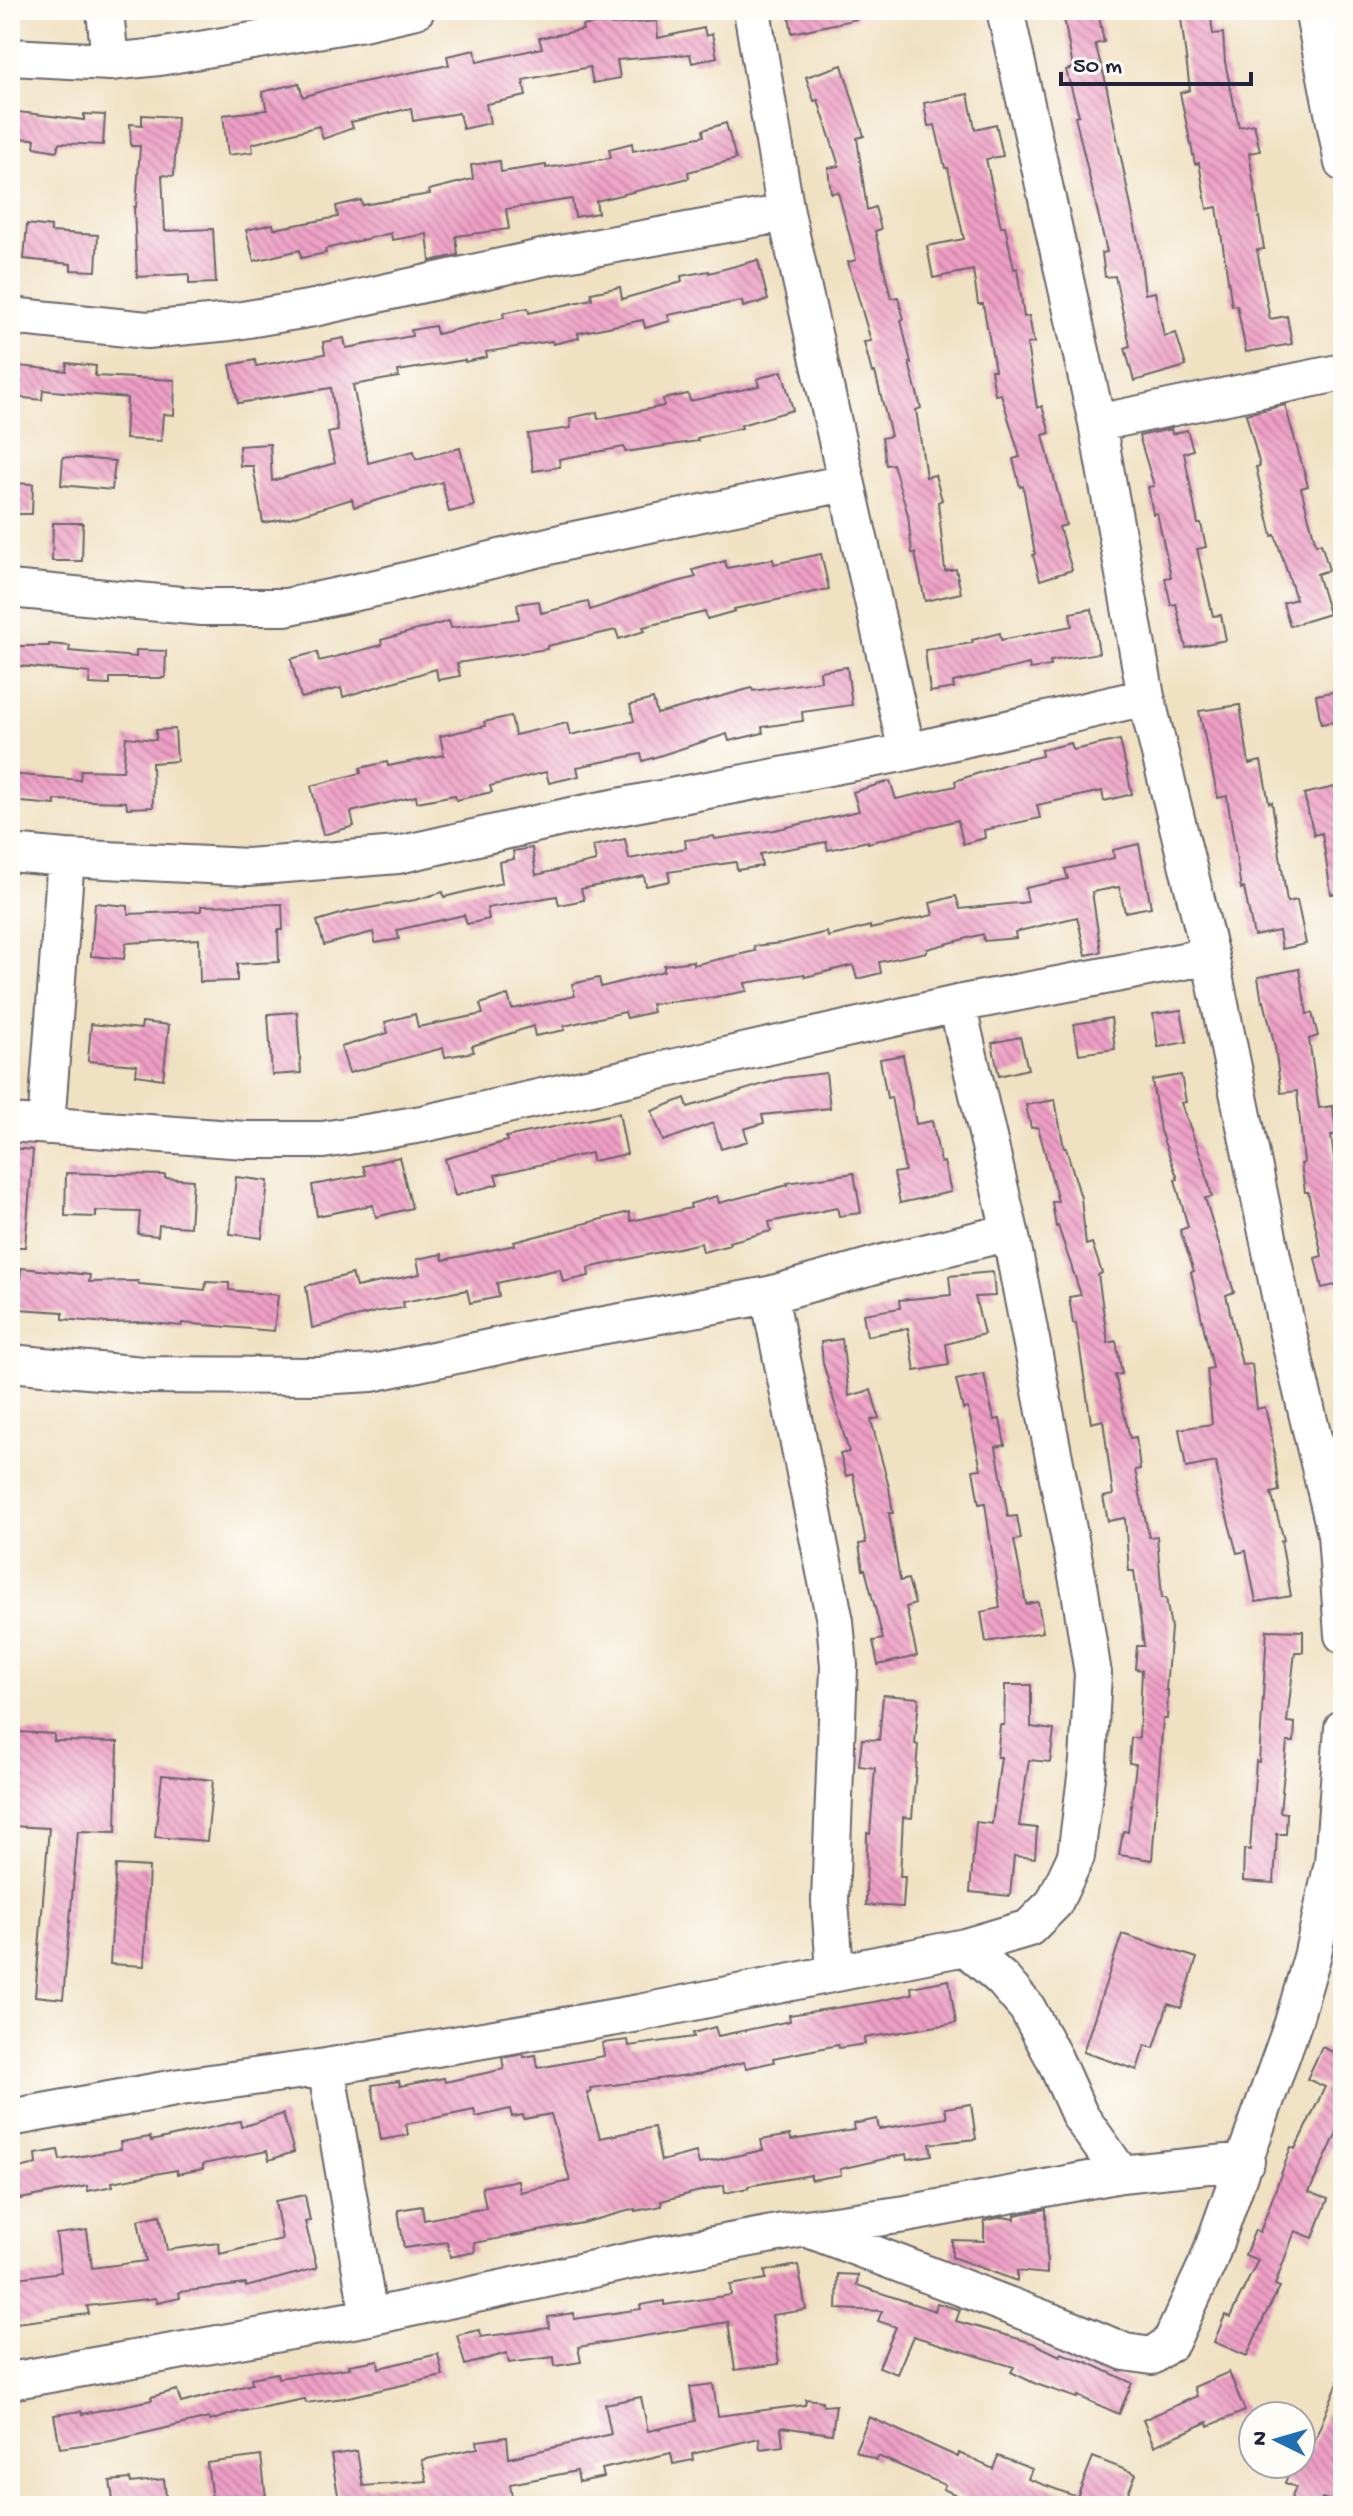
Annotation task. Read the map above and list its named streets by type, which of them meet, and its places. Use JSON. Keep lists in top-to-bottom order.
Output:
{
  "scale_bar": "50 m",
  "north": "left"
}
